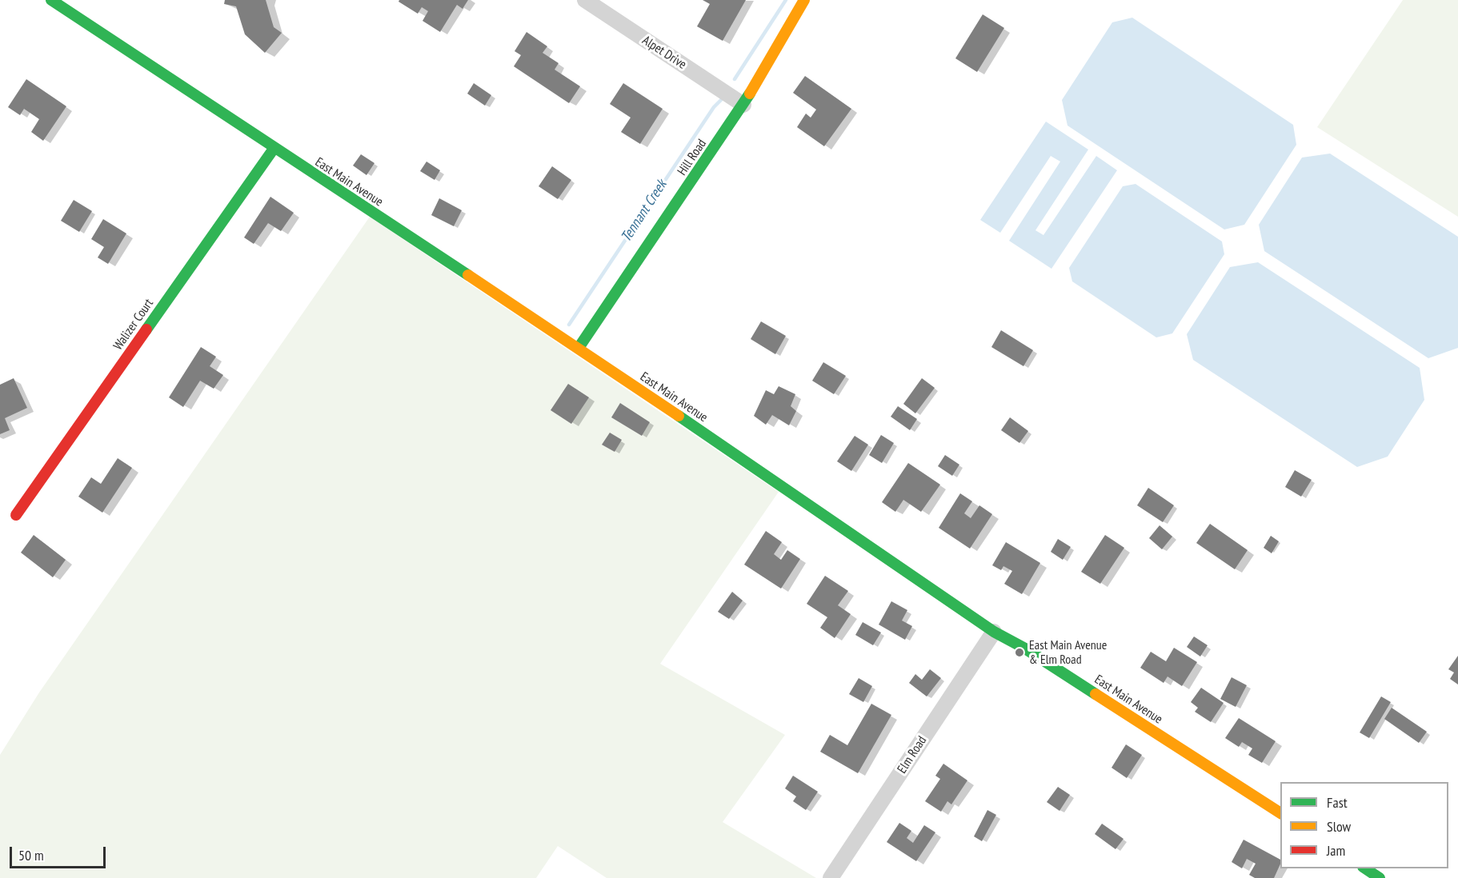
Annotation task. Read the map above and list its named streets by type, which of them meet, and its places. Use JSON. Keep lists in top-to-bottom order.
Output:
{
  "streets": {
    "street": [
      "Alpet Drive",
      "Hill Road",
      "East Main Avenue",
      "Walizer Court",
      "Elm Road"
    ]
  },
  "crossings": [
    ["Alpet Drive", "Hill Road"],
    ["Hill Road", "East Main Avenue"],
    ["East Main Avenue", "Walizer Court"],
    ["East Main Avenue", "Elm Road"]
  ],
  "water": ["Tennant Creek"],
  "places": ["East Main Avenue & Elm Road"],
  "legend": ["Fast", "Slow", "Jam"],
  "scale_bar": "50 m"
}
